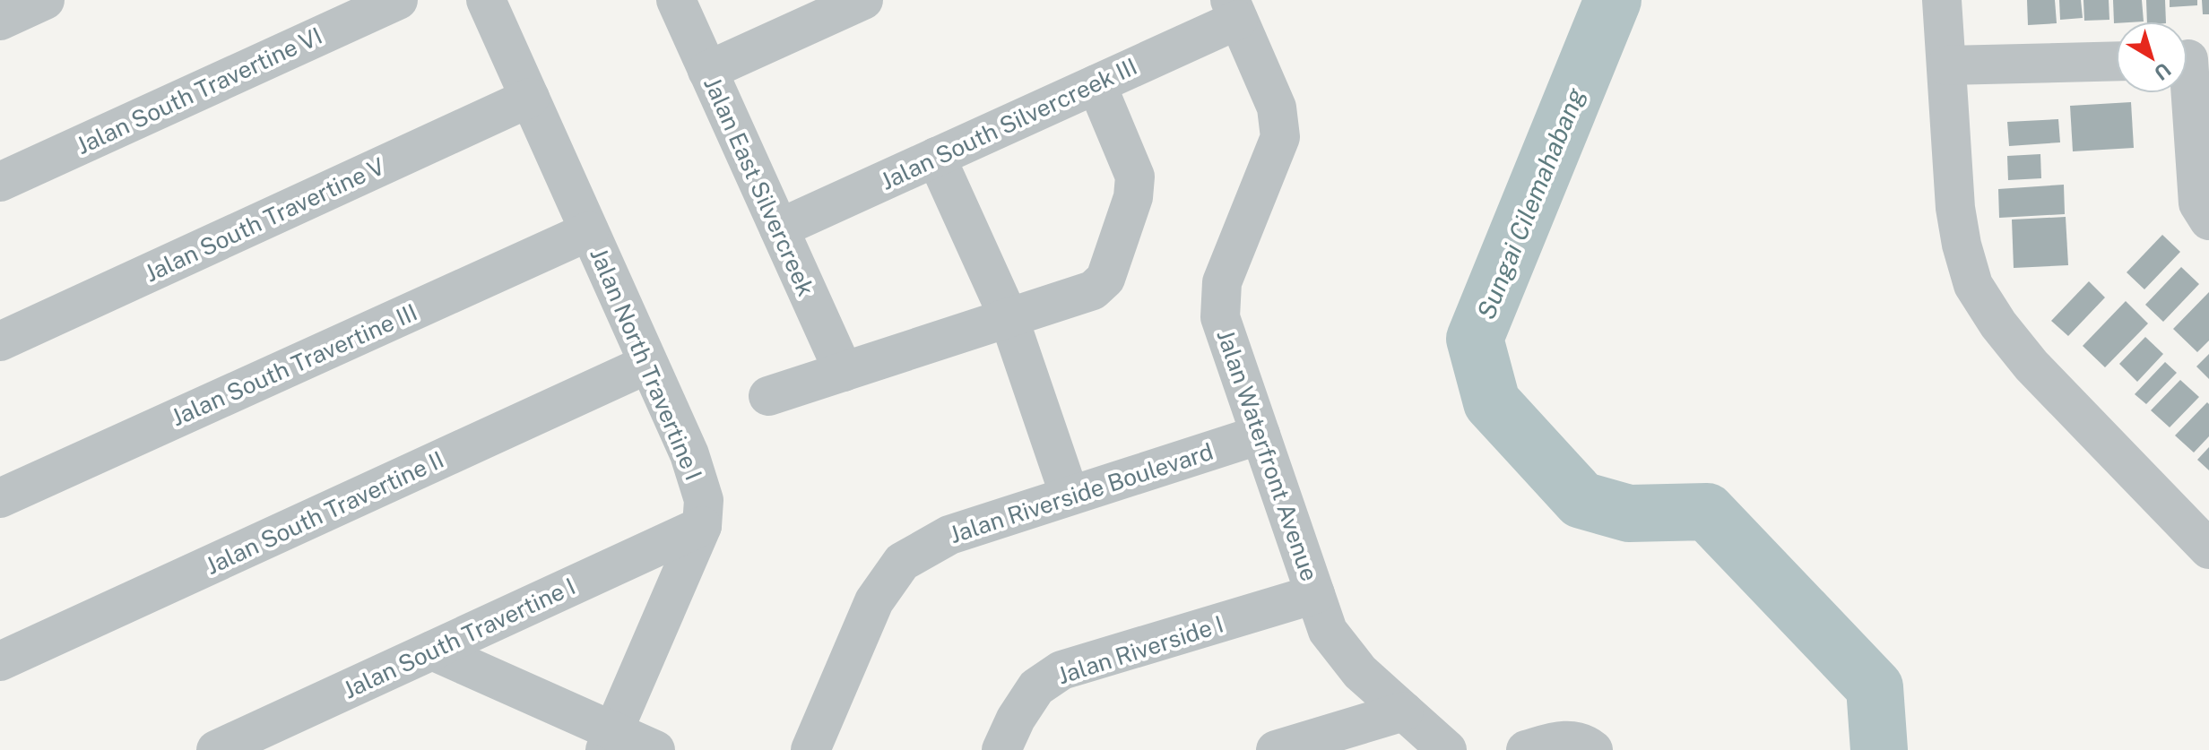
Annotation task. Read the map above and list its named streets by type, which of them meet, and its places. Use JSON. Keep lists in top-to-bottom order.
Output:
{
  "streets": {
    "street": [
      "Jalan South Travertine VI",
      "Jalan South Silvercreek III",
      "Jalan East Silvercreek",
      "Jalan South Travertine V",
      "Jalan North Travertine I",
      "Jalan South Travertine III",
      "Jalan Waterfront Avenue",
      "Jalan Riverside Boulevard",
      "Jalan South Travertine II",
      "Jalan South Travertine I",
      "Jalan Riverside I"
    ]
  },
  "crossings": [
    ["Jalan South Silvercreek III", "Jalan East Silvercreek"],
    ["Jalan South Silvercreek III", "Jalan Waterfront Avenue"],
    ["Jalan South Travertine V", "Jalan North Travertine I"],
    ["Jalan North Travertine I", "Jalan South Travertine III"],
    ["Jalan North Travertine I", "Jalan South Travertine II"],
    ["Jalan North Travertine I", "Jalan South Travertine I"],
    ["Jalan Waterfront Avenue", "Jalan Riverside Boulevard"],
    ["Jalan Waterfront Avenue", "Jalan Riverside I"]
  ],
  "water": ["Sungai Cilemahabang"],
  "north": "bottom right"
}
